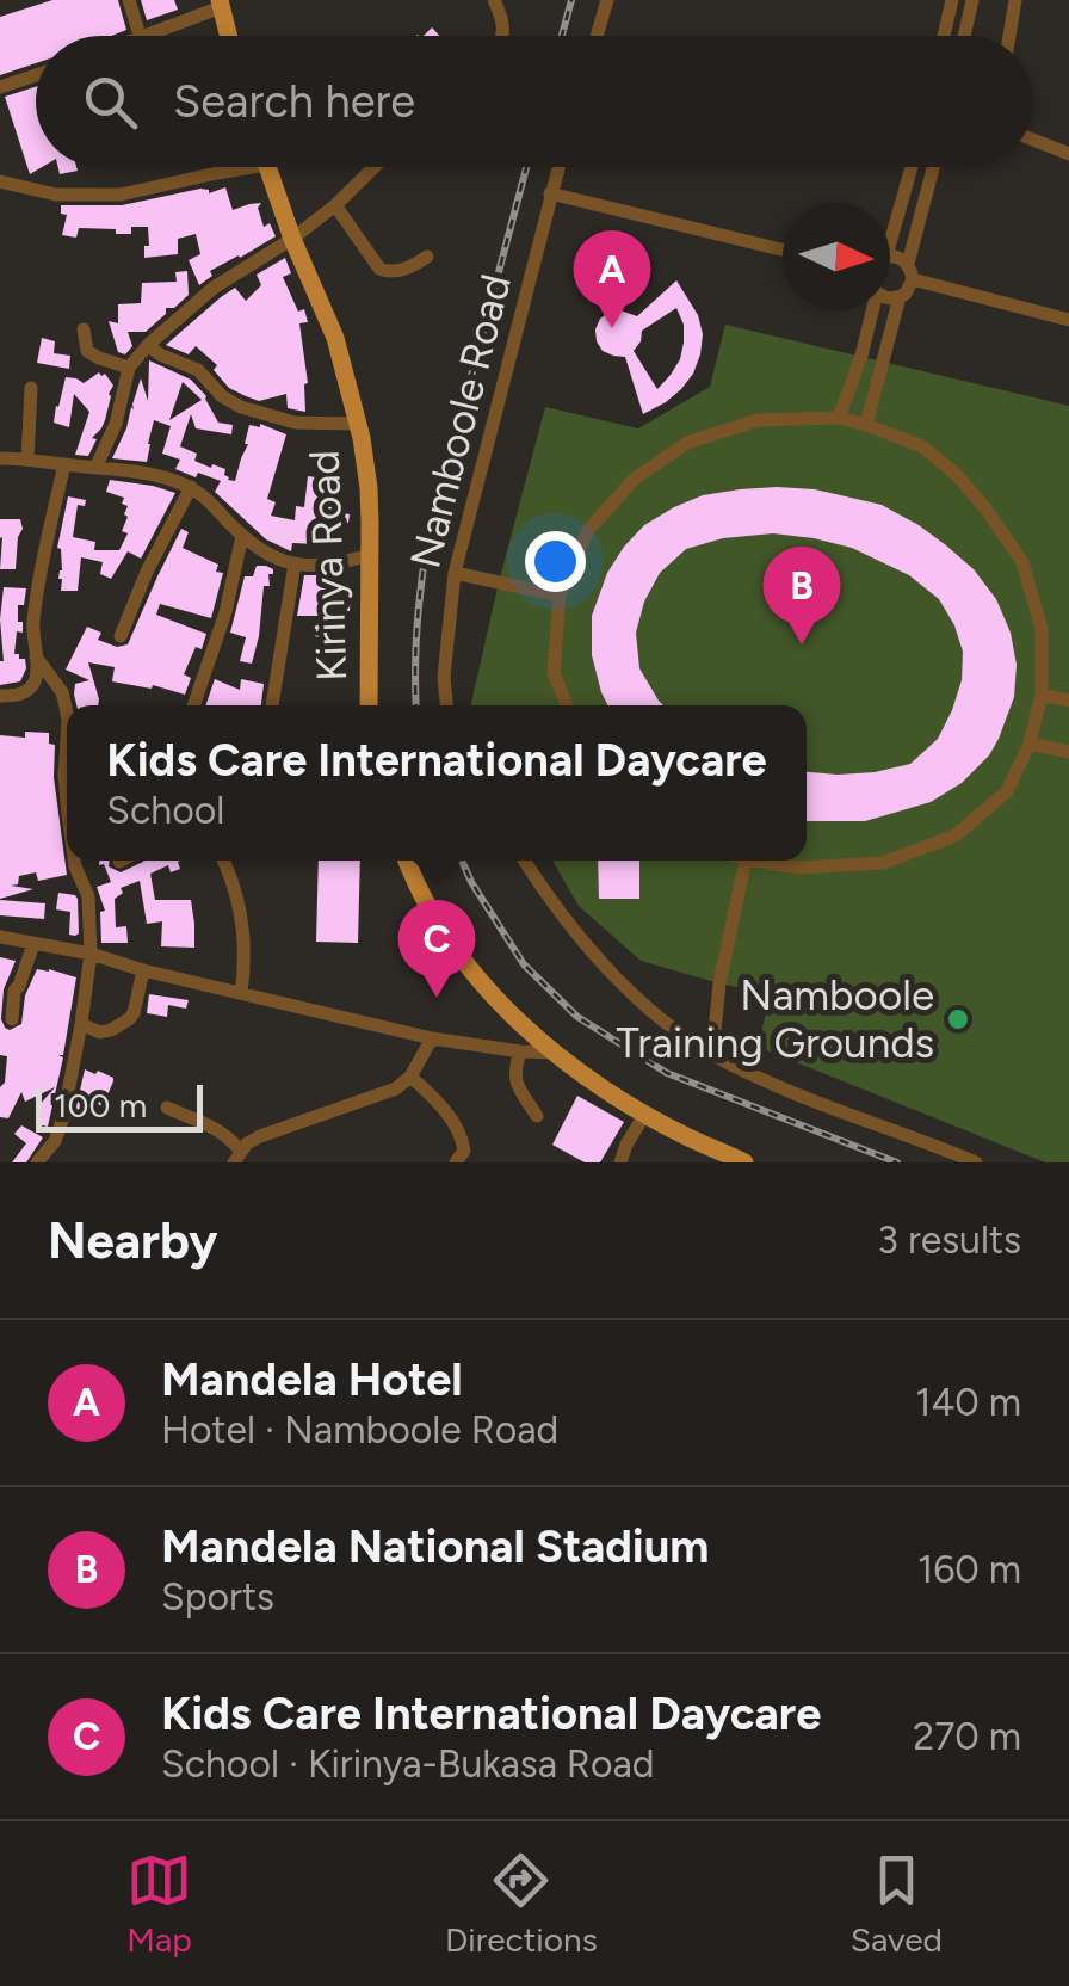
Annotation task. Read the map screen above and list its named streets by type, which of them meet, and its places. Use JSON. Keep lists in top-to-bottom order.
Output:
{
  "streets": {
    "main road": ["Kirinya Road"],
    "street": ["Namboole Road"]
  },
  "places": ["Namboole Training Grounds"],
  "scale_bar": "100 m",
  "north": "right",
  "page": {
    "search": "Search here",
    "pins": ["A", "B", "C"],
    "popup": ["Kids Care International Daycare", "School"],
    "scale": "100 m",
    "heading": ["Nearby", "3 results"],
    "list": [
      {
        "mark": "A",
        "name": "Mandela Hotel",
        "note": "Hotel · Namboole Road",
        "value": "140 m"
      },
      {
        "mark": "B",
        "name": "Mandela National Stadium",
        "note": "Sports",
        "value": "160 m"
      },
      {
        "mark": "C",
        "name": "Kids Care International Daycare",
        "note": "School · Kirinya-Bukasa Road",
        "value": "270 m"
      }
    ],
    "nav": ["Map", "Directions", "Saved"]
  }
}
